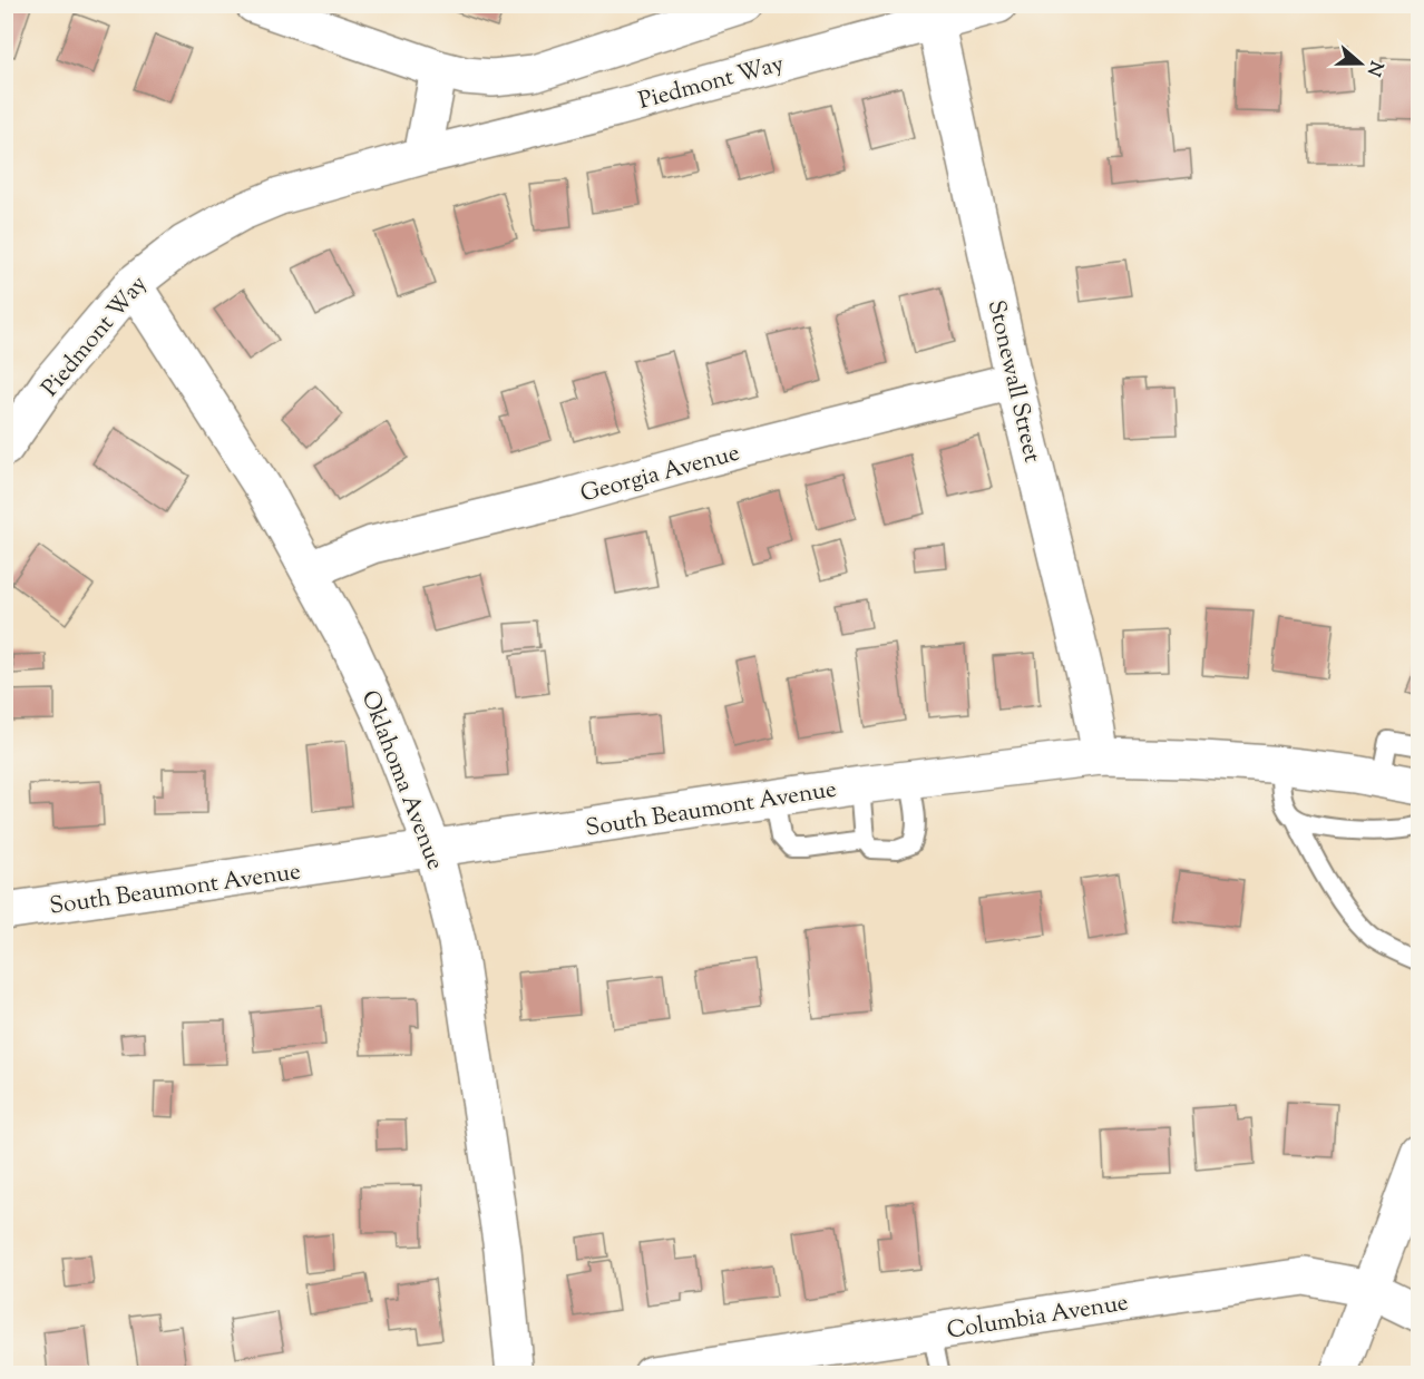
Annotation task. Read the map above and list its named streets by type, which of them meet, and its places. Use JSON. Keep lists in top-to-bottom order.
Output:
{
  "streets": {
    "street": [
      "Piedmont Way",
      "Stonewall Street",
      "Georgia Avenue",
      "Oklahoma Avenue",
      "South Beaumont Avenue",
      "Columbia Avenue"
    ]
  },
  "crossings": [
    ["Piedmont Way", "Stonewall Street"],
    ["Piedmont Way", "Oklahoma Avenue"],
    ["Stonewall Street", "Georgia Avenue"],
    ["Stonewall Street", "South Beaumont Avenue"],
    ["Georgia Avenue", "Oklahoma Avenue"],
    ["Oklahoma Avenue", "South Beaumont Avenue"]
  ],
  "north": "right"
}
